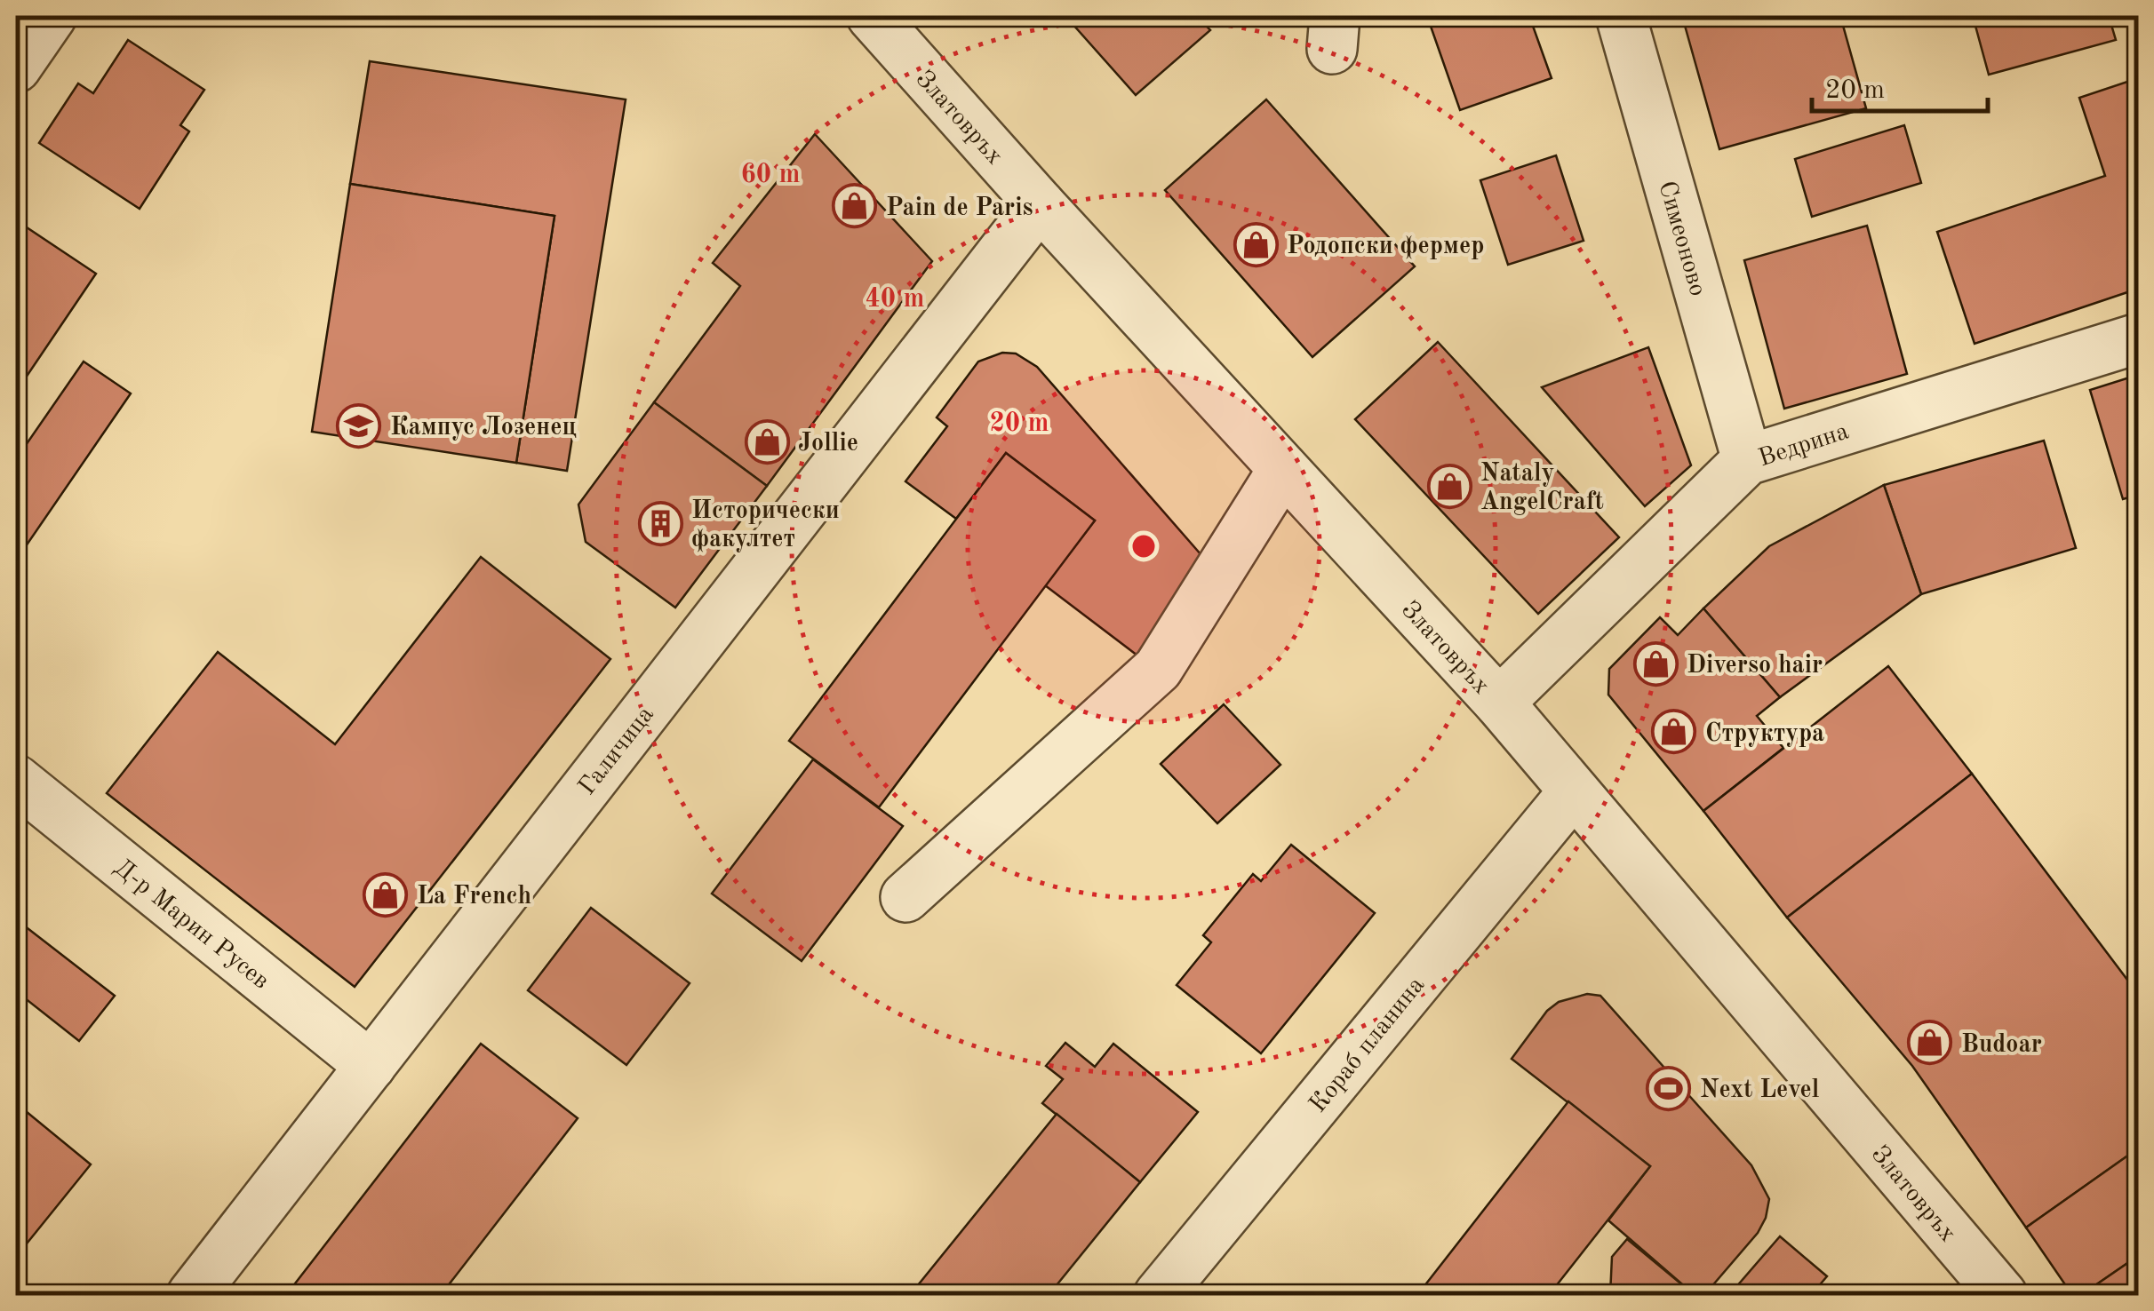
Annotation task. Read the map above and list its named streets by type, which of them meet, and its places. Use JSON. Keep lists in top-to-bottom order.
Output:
{
  "streets": {
    "street": [
      "Златовръх",
      "Симеоново",
      "Ведрина",
      "Галичица",
      "Д-р Марин Русев",
      "Кораб планина"
    ]
  },
  "crossings": [
    ["Златовръх", "Ведрина"],
    ["Златовръх", "Галичица"],
    ["Златовръх", "Кораб планина"],
    ["Симеоново", "Ведрина"],
    ["Галичица", "Д-р Марин Русев"]
  ],
  "places": {
    "shop": [
      "Pain de Paris",
      "Родопски фермер",
      "Jollie",
      "Nataly AngelCraft",
      "Diverso hair",
      "Структура",
      "La French",
      "Budoar"
    ],
    "school or university": ["Кампус Лозенец"],
    "building": ["Исторически факултет"],
    "sports": ["Next Level"]
  },
  "scale_bar": "20 m",
  "rings": ["60 m", "40 m", "20 m"]
}
